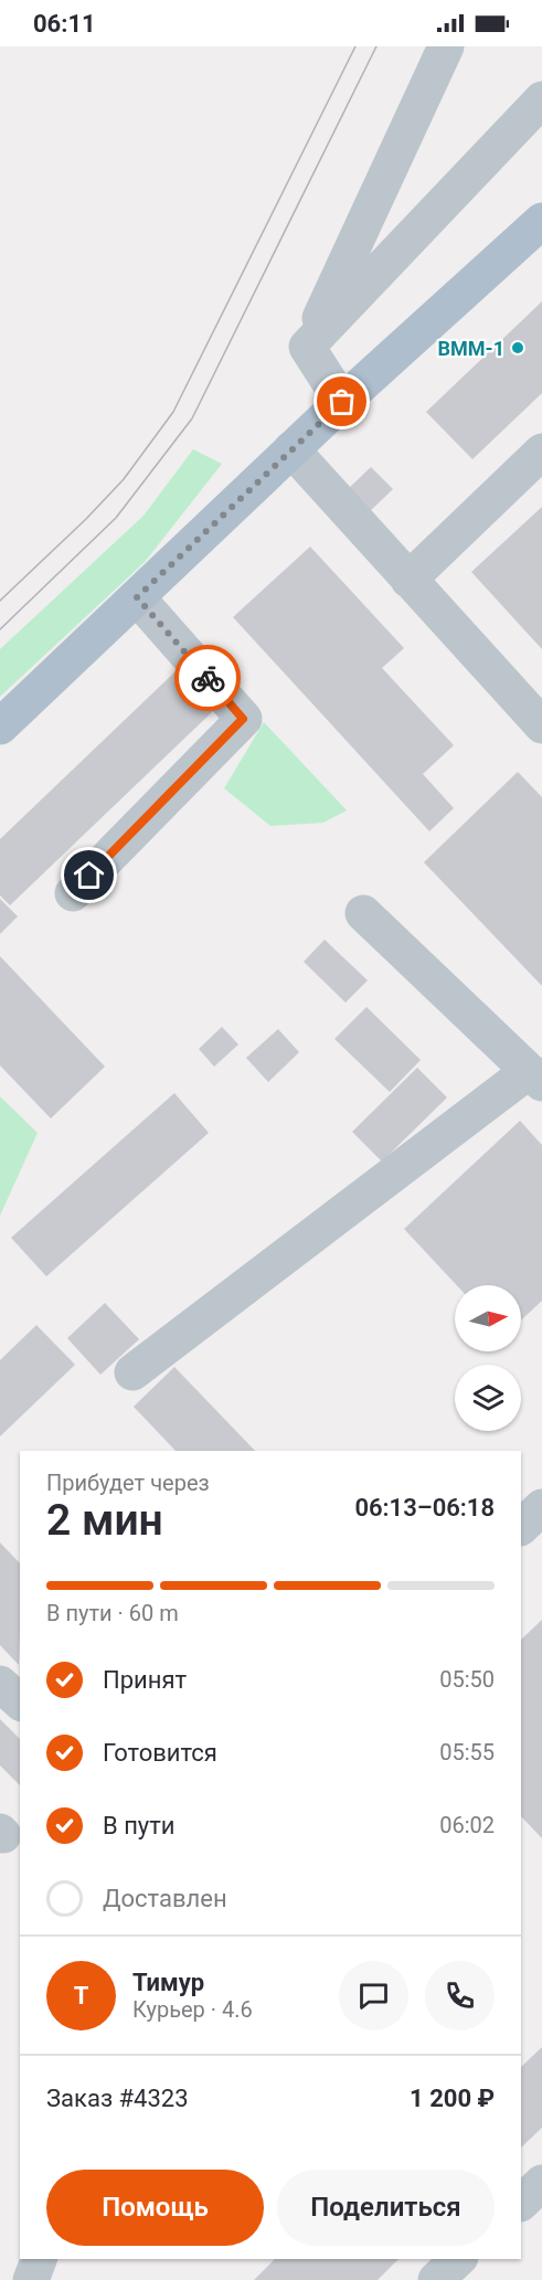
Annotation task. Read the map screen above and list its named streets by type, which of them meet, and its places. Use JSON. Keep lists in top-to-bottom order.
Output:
{
  "places": ["ВММ-1"],
  "north": "right",
  "page": {
    "status": "06:11",
    "heading": ["2 мин", "Прибудет через", "06:13–06:18"],
    "panel": [
      "Тимур",
      "Курьер · 4.6",
      "Заказ #4323",
      "1 200 ₽"
    ],
    "bar": "В пути · 60 m",
    "list": [
      ["Принят", "05:50"],
      ["Готовится", "05:55"],
      ["В пути", "06:02"],
      "Доставлен"
    ],
    "round": "Т",
    "buttons": ["Помощь", "Поделиться"]
  }
}
